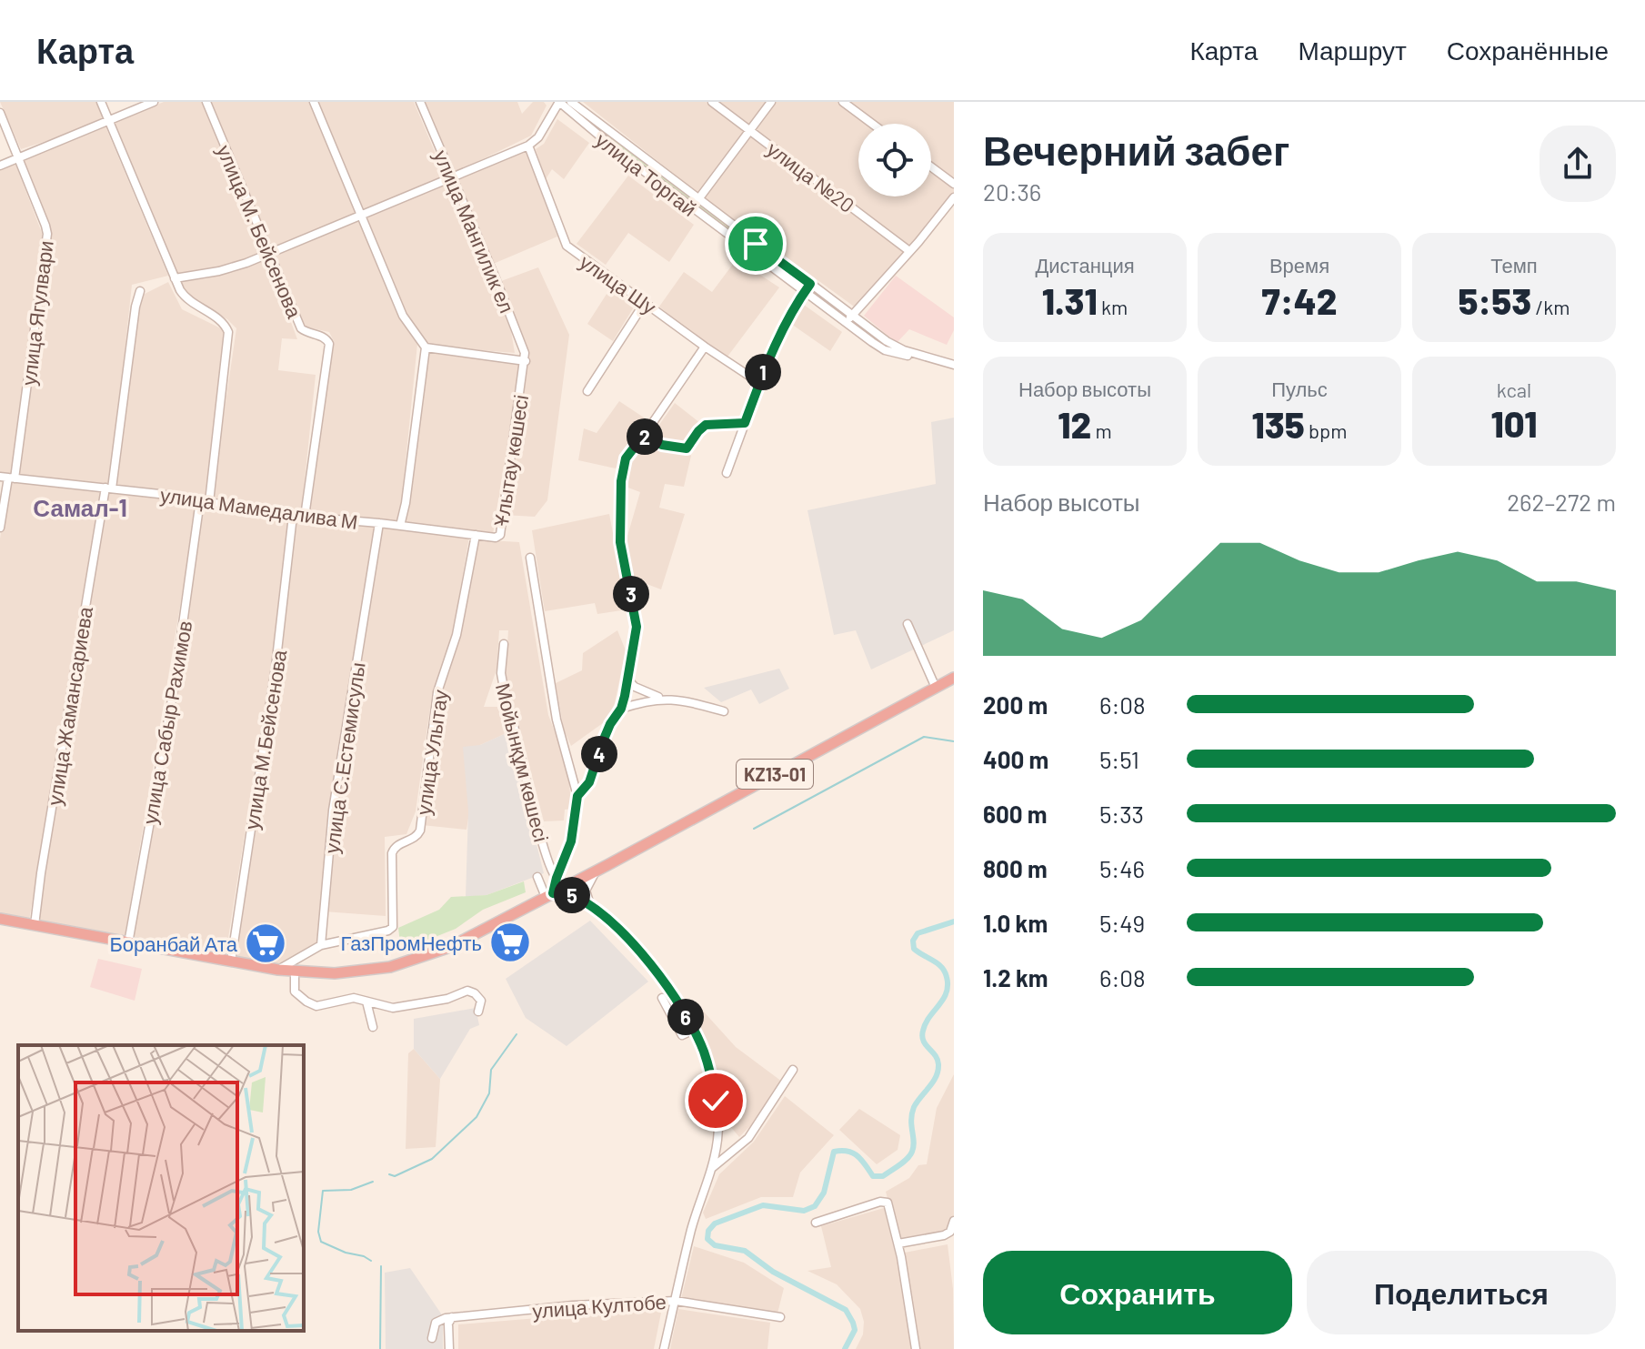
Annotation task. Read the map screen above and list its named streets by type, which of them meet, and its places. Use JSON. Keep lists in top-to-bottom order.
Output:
{
  "streets": {
    "highway": ["KZ13-01"],
    "street": [
      "улица Торгай",
      "улица №20",
      "улица М. Бейсенова",
      "улица Мангилик ел",
      "улица Шу",
      "улица Ягулвари",
      "Ұлытау көшесі",
      "улица Мамедалива М",
      "улица Жамансариева",
      "улица Сабыр Рахимов",
      "улица М.Бейсенова",
      "улица Улытау",
      "улица С.Естемисулы",
      "Мойынқұм көшесі",
      "улица Култобе"
    ]
  },
  "crossings": [
    ["улица М. Бейсенова", "улица Мамедалива М"],
    ["улица Мангилик ел", "Ұлытау көшесі"],
    ["улица Шу", "Мойынқұм көшесі"],
    ["улица Ягулвари", "улица Мамедалива М"],
    ["Ұлытау көшесі", "улица Мамедалива М"],
    ["Ұлытау көшесі", "улица Улытау"],
    ["улица Мамедалива М", "улица Жамансариева"],
    ["улица Мамедалива М", "улица Сабыр Рахимов"],
    ["улица Мамедалива М", "улица М.Бейсенова"],
    ["улица Мамедалива М", "улица Улытау"],
    ["улица Мамедалива М", "улица С.Естемисулы"],
    ["улица Жамансариева", "KZ13-01"],
    ["улица Сабыр Рахимов", "KZ13-01"],
    ["улица М.Бейсенова", "KZ13-01"],
    ["улица Улытау", "улица С.Естемисулы"],
    ["Мойынқұм көшесі", "KZ13-01"]
  ],
  "districts": ["Самал-1"],
  "places": {
    "supermarket": ["ГазПромНефть", "Боранбай Ата"]
  },
  "page": {
    "header": "Карта",
    "nav": ["Карта", "Маршрут", "Сохранённые"],
    "heading": ["Вечерний забег", "20:36"],
    "stats": [
      ["Дистанция", "1.31 km"],
      ["Время", "7:42"],
      ["Темп", "5:53 /km"],
      ["Набор высоты", "12 m"],
      ["Пульс", "135 bpm"],
      ["kcal", "101"]
    ],
    "pins": [
      "1",
      "2",
      "3",
      "4",
      "5",
      "6"
    ],
    "chart": ["Набор высоты", "262–272 m"],
    "list": [
      {
        "name": "200 m",
        "note": "6:08"
      },
      {
        "name": "400 m",
        "note": "5:51"
      },
      {
        "name": "600 m",
        "note": "5:33"
      },
      {
        "name": "800 m",
        "note": "5:46"
      },
      {
        "name": "1.0 km",
        "note": "5:49"
      },
      {
        "name": "1.2 km",
        "note": "6:08"
      }
    ],
    "buttons": ["Сохранить", "Поделиться"]
  }
}
